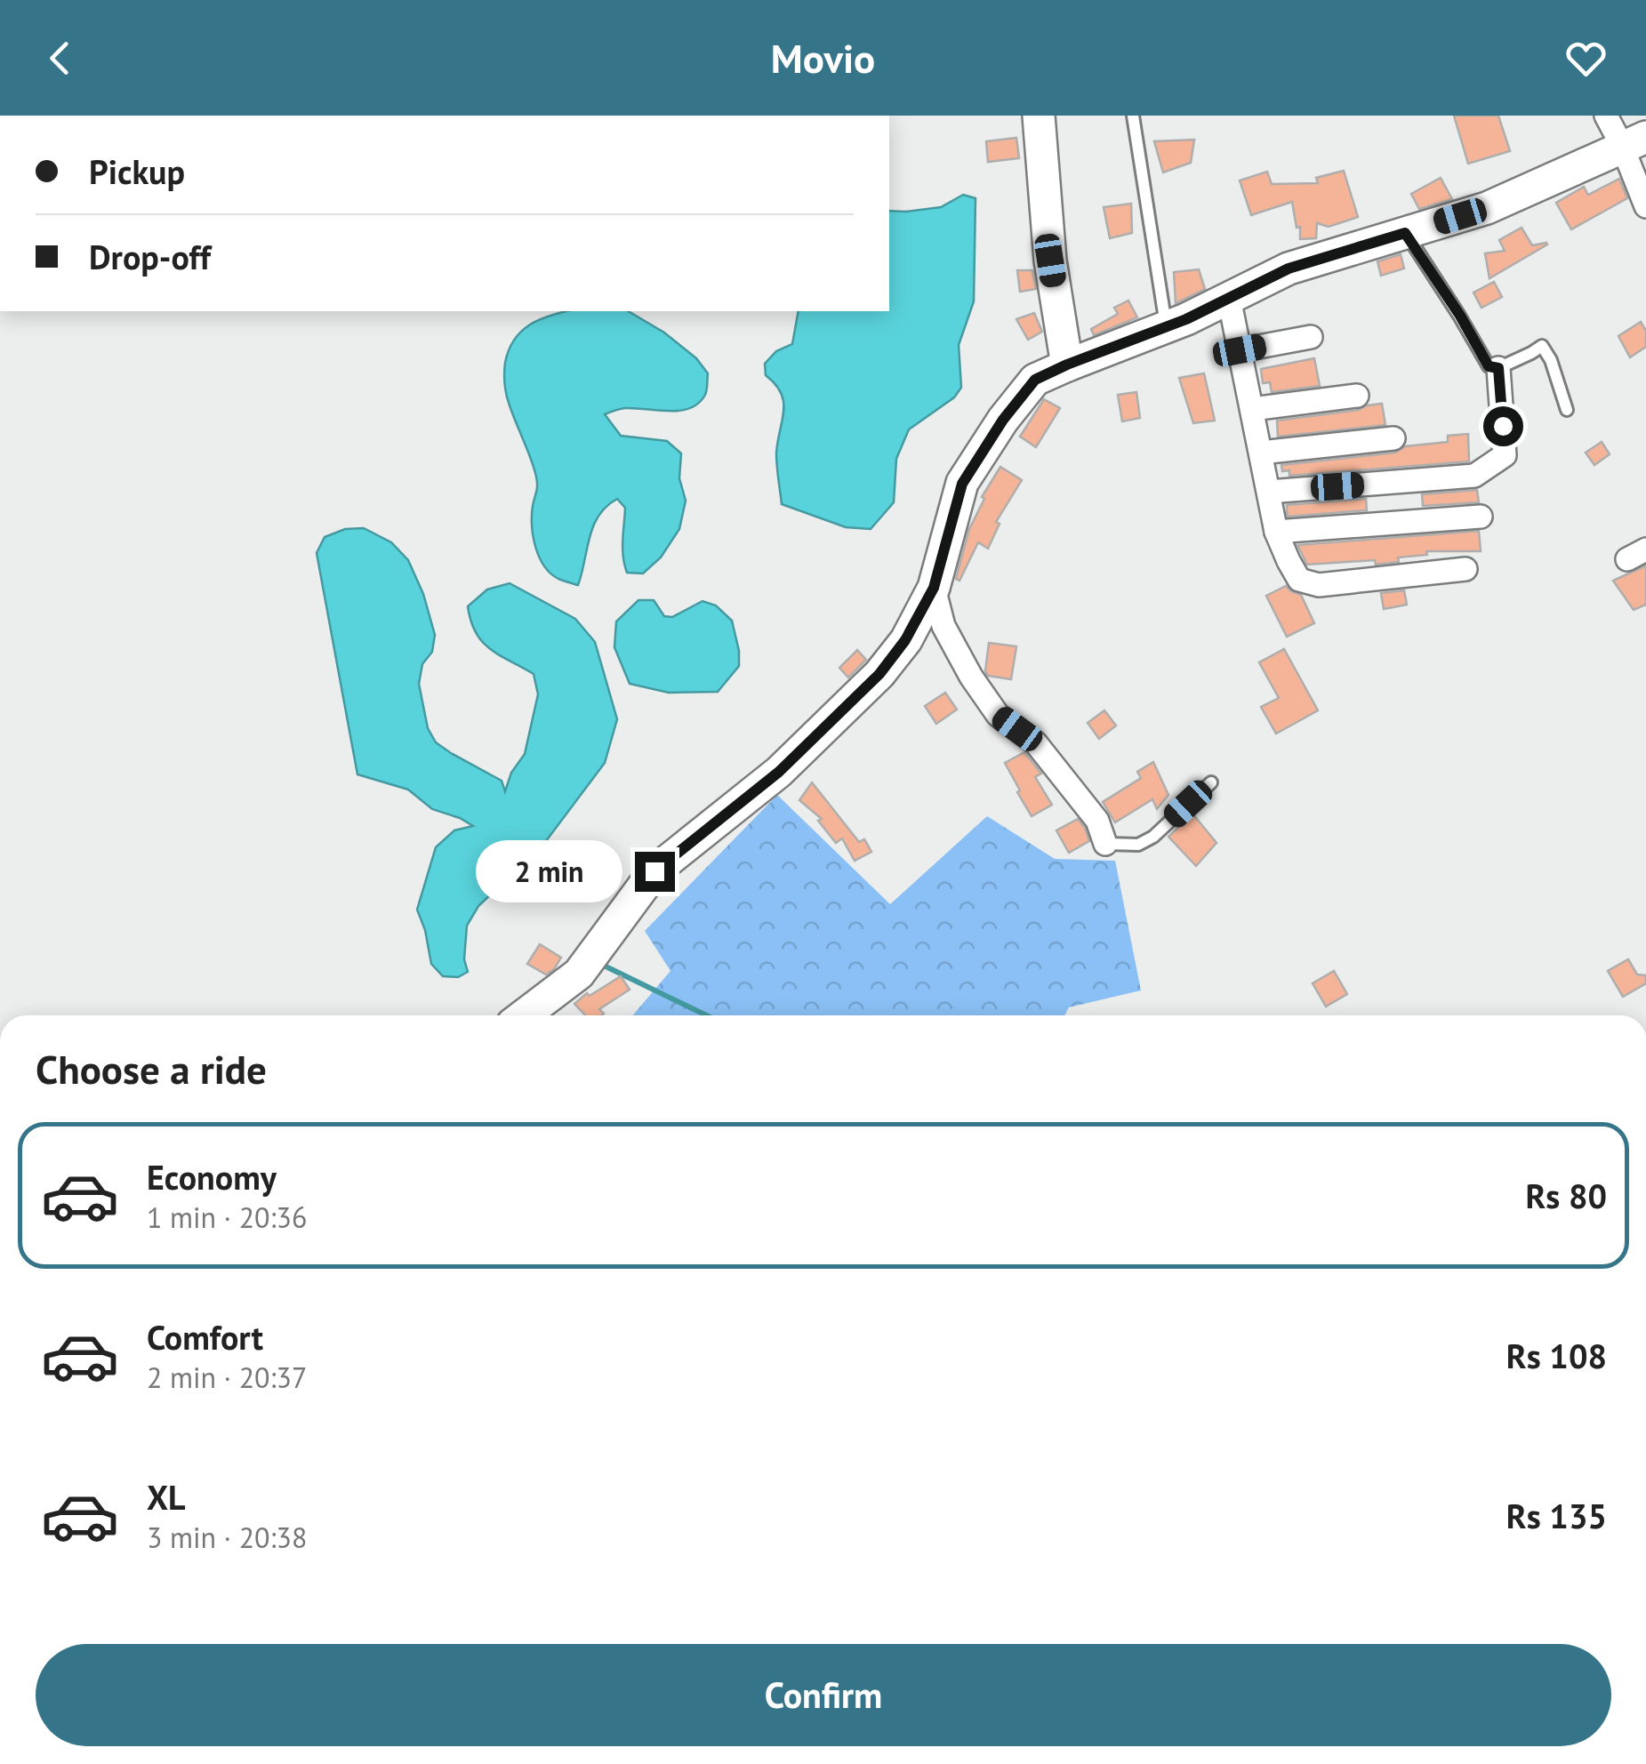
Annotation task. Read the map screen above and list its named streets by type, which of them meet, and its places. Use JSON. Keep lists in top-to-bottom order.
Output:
{
  "page": {
    "header": "Movio",
    "banner": ["Pickup", "Drop-off"],
    "bubble": "2 min",
    "heading": "Choose a ride",
    "list": [
      {
        "name": "Economy",
        "note": "1 min · 20:36",
        "value": "Rs 80"
      },
      {
        "name": "Comfort",
        "note": "2 min · 20:37",
        "value": "Rs 108"
      },
      {
        "name": "XL",
        "note": "3 min · 20:38",
        "value": "Rs 135"
      }
    ],
    "buttons": "Confirm"
  }
}
